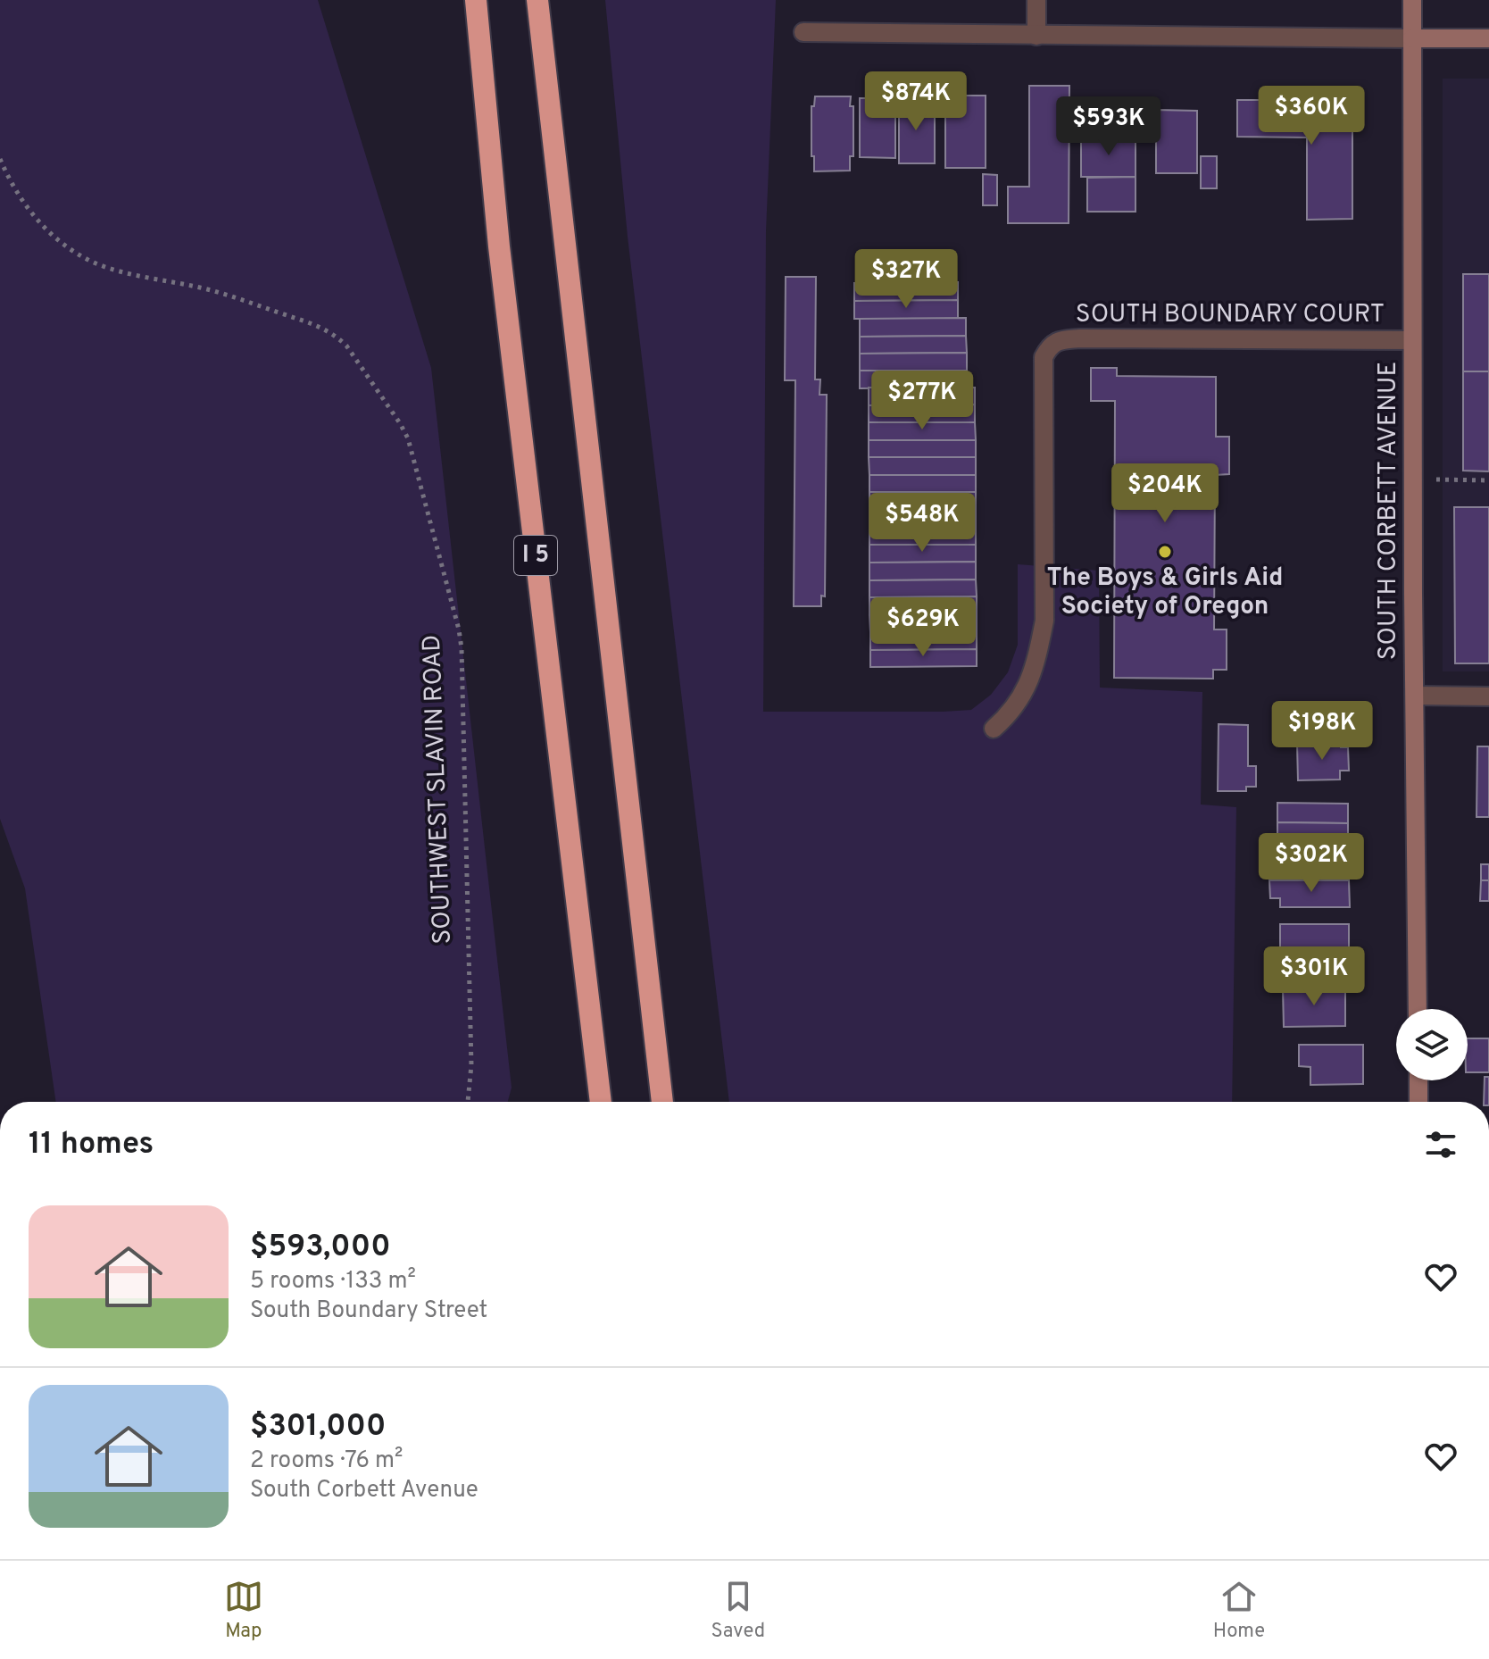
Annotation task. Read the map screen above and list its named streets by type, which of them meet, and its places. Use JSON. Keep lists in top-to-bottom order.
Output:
{
  "streets": {
    "highway": ["I 5"],
    "street": ["SOUTH BOUNDARY COURT", "SOUTH CORBETT AVENUE"],
    "path": ["SOUTHWEST SLAVIN ROAD"]
  },
  "crossings": [
    ["SOUTH BOUNDARY COURT", "SOUTH CORBETT AVENUE"]
  ],
  "places": ["The Boys & Girls Aid Society of Oregon"],
  "page": {
    "price": [
      "$874K",
      "$360K",
      "$593K",
      "$327K",
      "$277K",
      "$204K",
      "$548K",
      "$629K",
      "$198K",
      "$302K",
      "$301K"
    ],
    "heading": "11 homes",
    "list": [
      {
        "name": "$593,000",
        "note": "5 rooms · 133 m² · South Boundary Street"
      },
      {
        "name": "$301,000",
        "note": "2 rooms · 76 m² · South Corbett Avenue"
      }
    ],
    "tabs": ["Map", "Saved", "Home"]
  }
}
